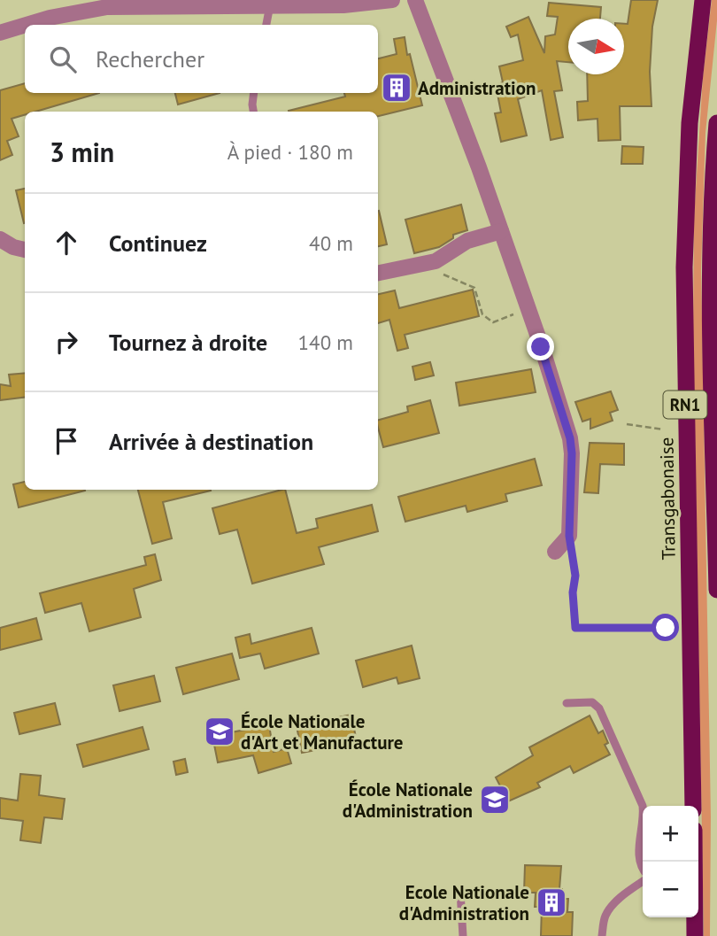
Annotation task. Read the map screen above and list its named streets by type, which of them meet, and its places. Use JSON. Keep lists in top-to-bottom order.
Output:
{
  "streets": {
    "highway": ["RN1", "Transgabonaise"]
  },
  "places": {
    "building": ["Administration", "Ecole Nationale d'Administration"],
    "school or university": ["École Nationale d'Art et Manufacture", "École Nationale d'Administration"]
  },
  "north": "right",
  "page": {
    "search": "Rechercher",
    "heading": ["3 min", "À pied · 180 m"],
    "list": [
      ["Continuez", "40 m"],
      ["Tournez à droite", "140 m"],
      "Arrivée à destination"
    ],
    "map_buttons": ["+", "−"]
  }
}
